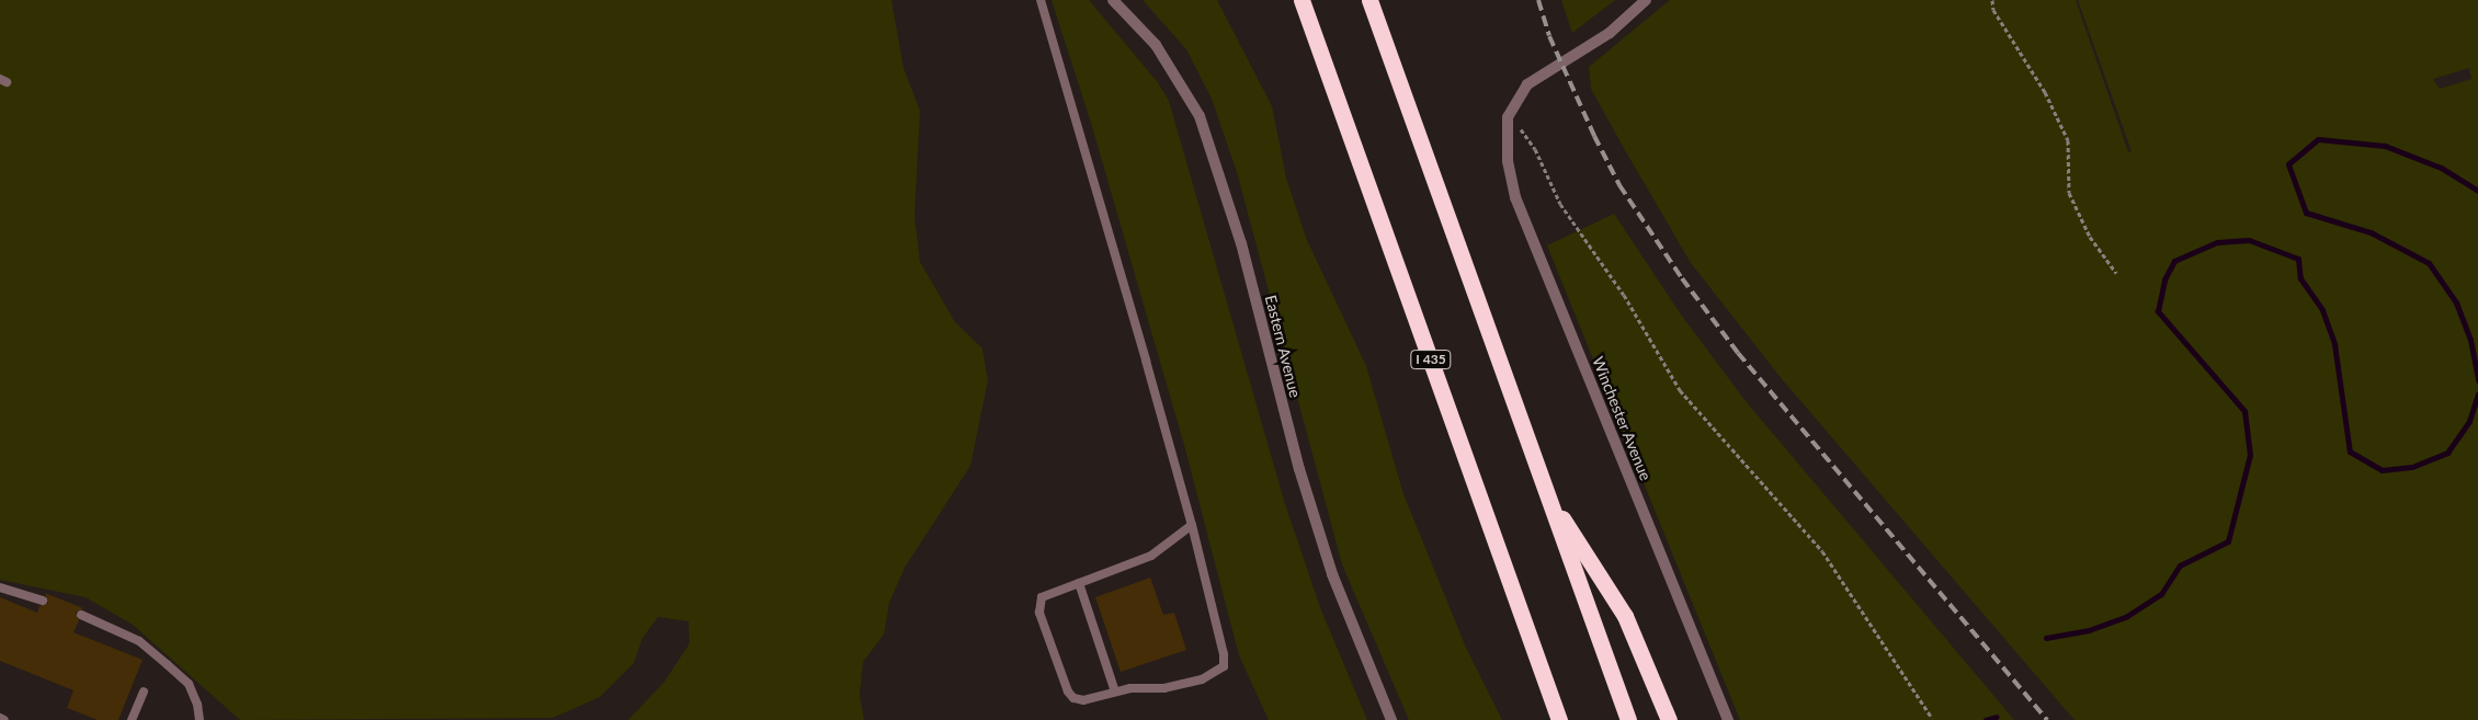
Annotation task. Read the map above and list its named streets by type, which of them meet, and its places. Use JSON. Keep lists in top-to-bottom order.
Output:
{
  "streets": {
    "highway": ["I 435"],
    "street": ["Eastern Avenue", "Winchester Avenue"]
  }
}
